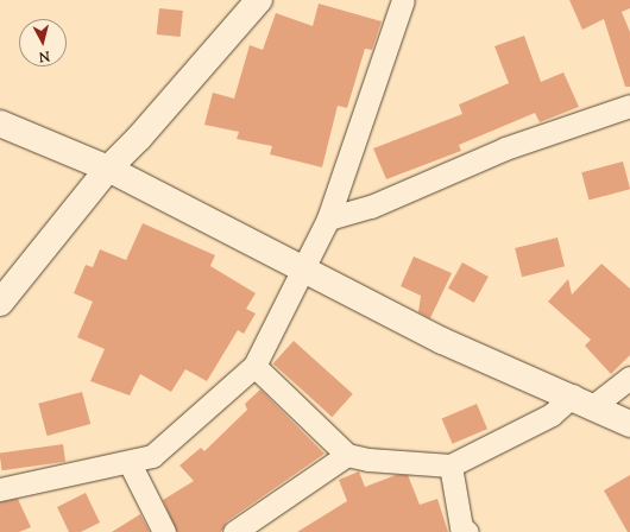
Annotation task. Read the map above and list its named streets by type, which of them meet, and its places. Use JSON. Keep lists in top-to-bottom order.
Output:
{
  "north": "bottom"
}
